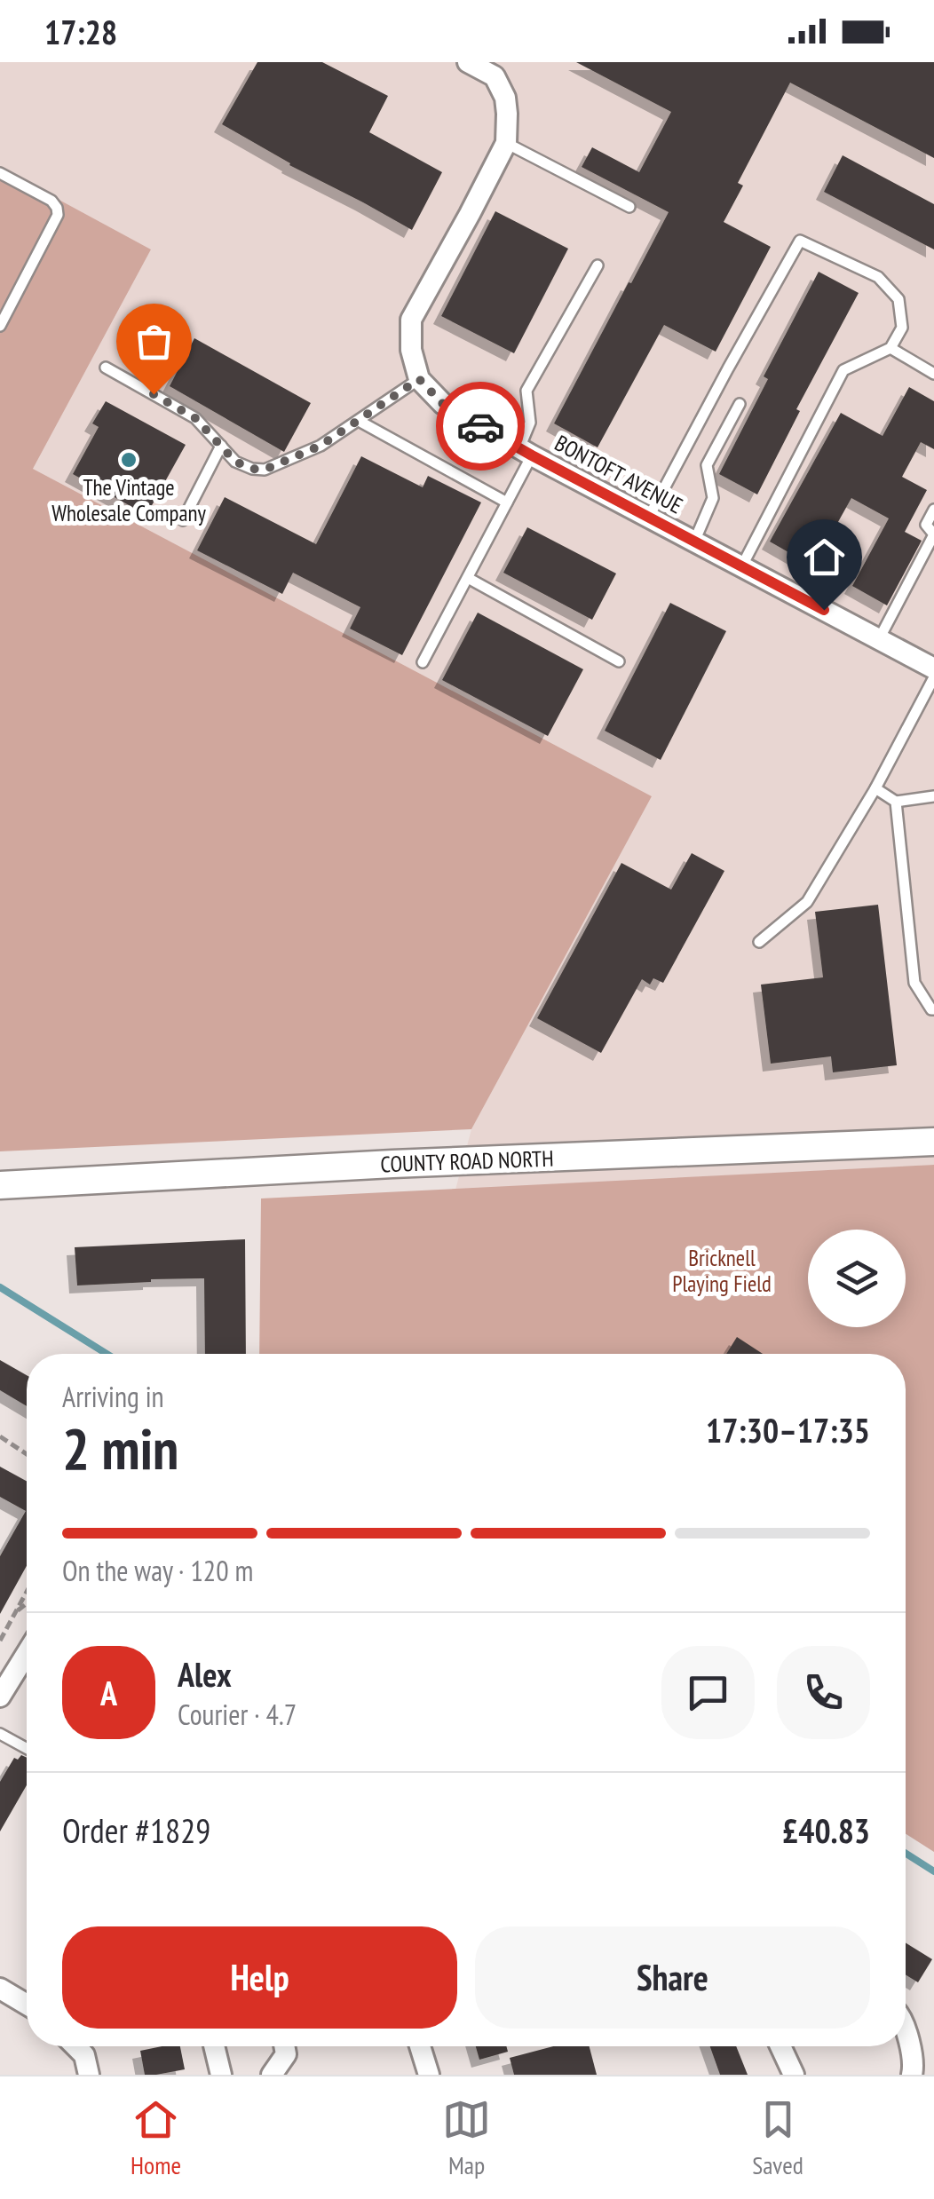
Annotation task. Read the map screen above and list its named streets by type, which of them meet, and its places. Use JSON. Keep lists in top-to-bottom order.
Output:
{
  "streets": {
    "street": ["BONTOFT AVENUE", "COUNTY ROAD NORTH"]
  },
  "parks": ["Bricknell Playing Field"],
  "places": ["The Vintage Wholesale Company"],
  "page": {
    "status": "17:28",
    "heading": ["2 min", "Arriving in", "17:30–17:35"],
    "panel": [
      "Alex",
      "Courier · 4.7",
      "Order #1829",
      "£40.83"
    ],
    "bar": "On the way · 120 m",
    "round": "A",
    "buttons": ["Help", "Share"],
    "tabs": ["Home", "Map", "Saved"]
  }
}
